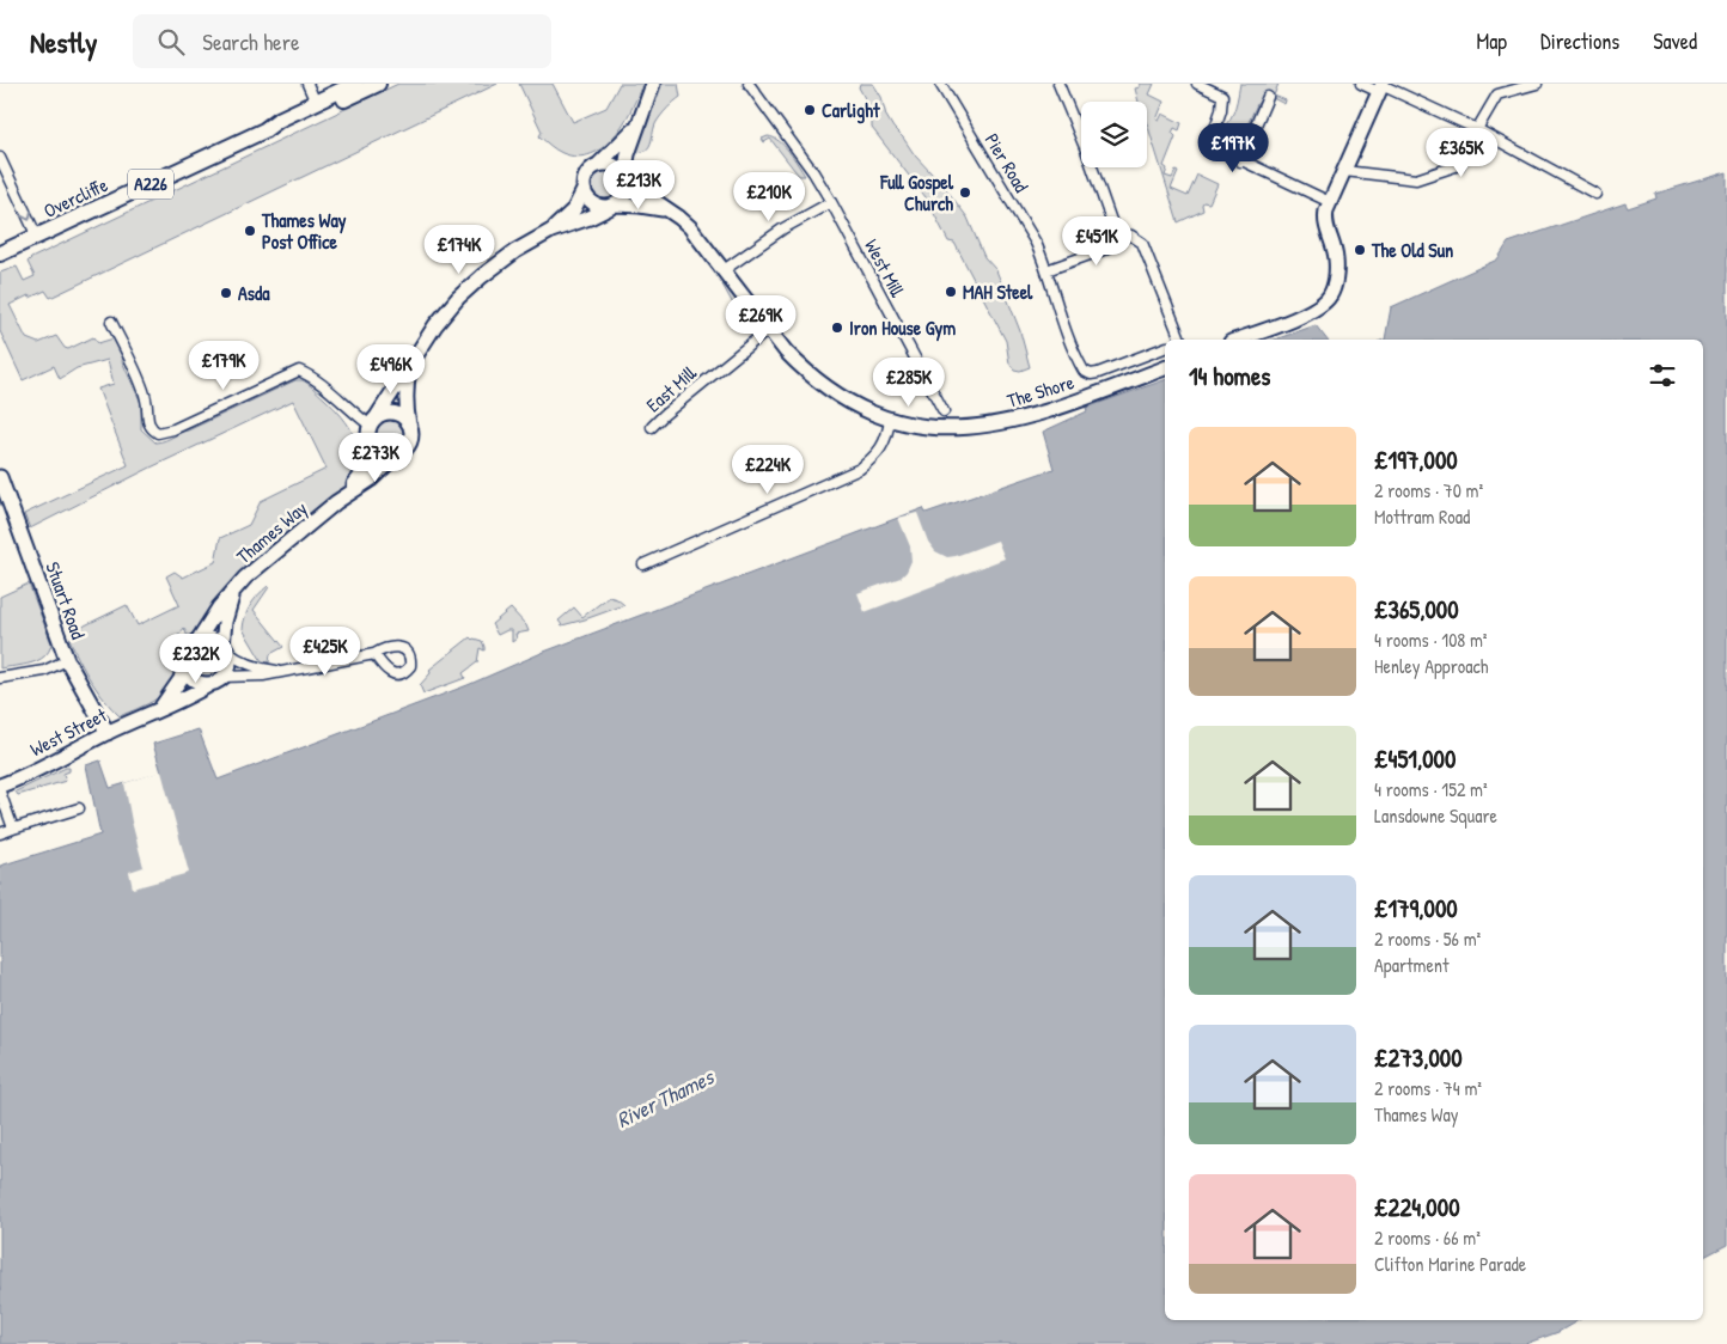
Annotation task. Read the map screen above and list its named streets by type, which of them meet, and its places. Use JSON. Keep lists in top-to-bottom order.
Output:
{
  "streets": {
    "main road": ["A226", "Overcliffe"],
    "street": [
      "Pier Road",
      "West Mill",
      "East Mill",
      "The Shore",
      "Thames Way",
      "Stuart Road",
      "West Street"
    ]
  },
  "crossings": [
    ["East Mill", "The Shore"],
    ["Thames Way", "West Street"],
    ["Stuart Road", "West Street"]
  ],
  "water": ["River Thames"],
  "places": [
    "Carlight",
    "Full Gospel Church",
    "Thames Way Post Office",
    "The Old Sun",
    "MAH Steel",
    "Asda",
    "Iron House Gym"
  ],
  "page": {
    "header": "Nestly",
    "search": "Search here",
    "nav": ["Map", "Directions", "Saved"],
    "price": [
      "£197K",
      "£365K",
      "£213K",
      "£210K",
      "£451K",
      "£174K",
      "£269K",
      "£179K",
      "£496K",
      "£285K",
      "£273K",
      "£224K",
      "£425K",
      "£232K"
    ],
    "heading": "14 homes",
    "list": [
      {
        "name": "£197,000",
        "note": "2 rooms · 70 m² · Mottram Road"
      },
      {
        "name": "£365,000",
        "note": "4 rooms · 108 m² · Henley Approach"
      },
      {
        "name": "£451,000",
        "note": "4 rooms · 152 m² · Lansdowne Square"
      },
      {
        "name": "£179,000",
        "note": "2 rooms · 56 m² · Apartment"
      },
      {
        "name": "£273,000",
        "note": "2 rooms · 74 m² · Thames Way"
      },
      {
        "name": "£224,000",
        "note": "2 rooms · 66 m² · Clifton Marine Parade"
      }
    ]
  }
}
